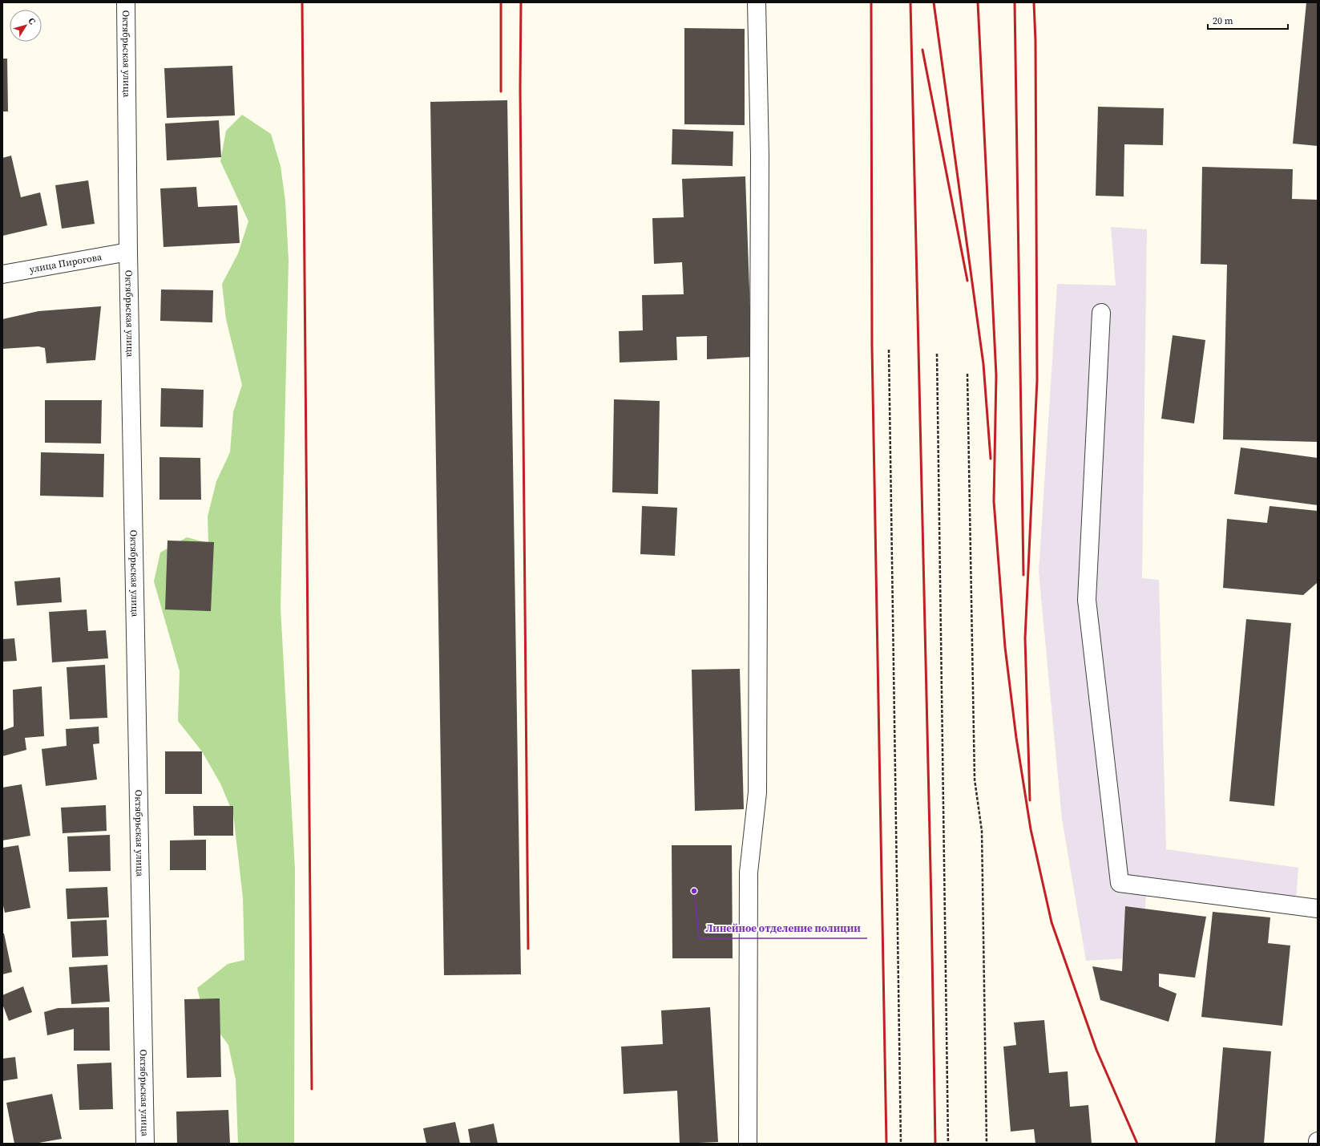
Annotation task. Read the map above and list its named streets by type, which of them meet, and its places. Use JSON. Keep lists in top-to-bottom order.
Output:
{
  "streets": {
    "street": ["Октябрьская улица", "улица Пирогова"]
  },
  "crossings": [
    ["Октябрьская улица", "улица Пирогова"]
  ],
  "places": ["Линейное отделение полиции"],
  "scale_bar": "20 m",
  "north": "top right"
}
